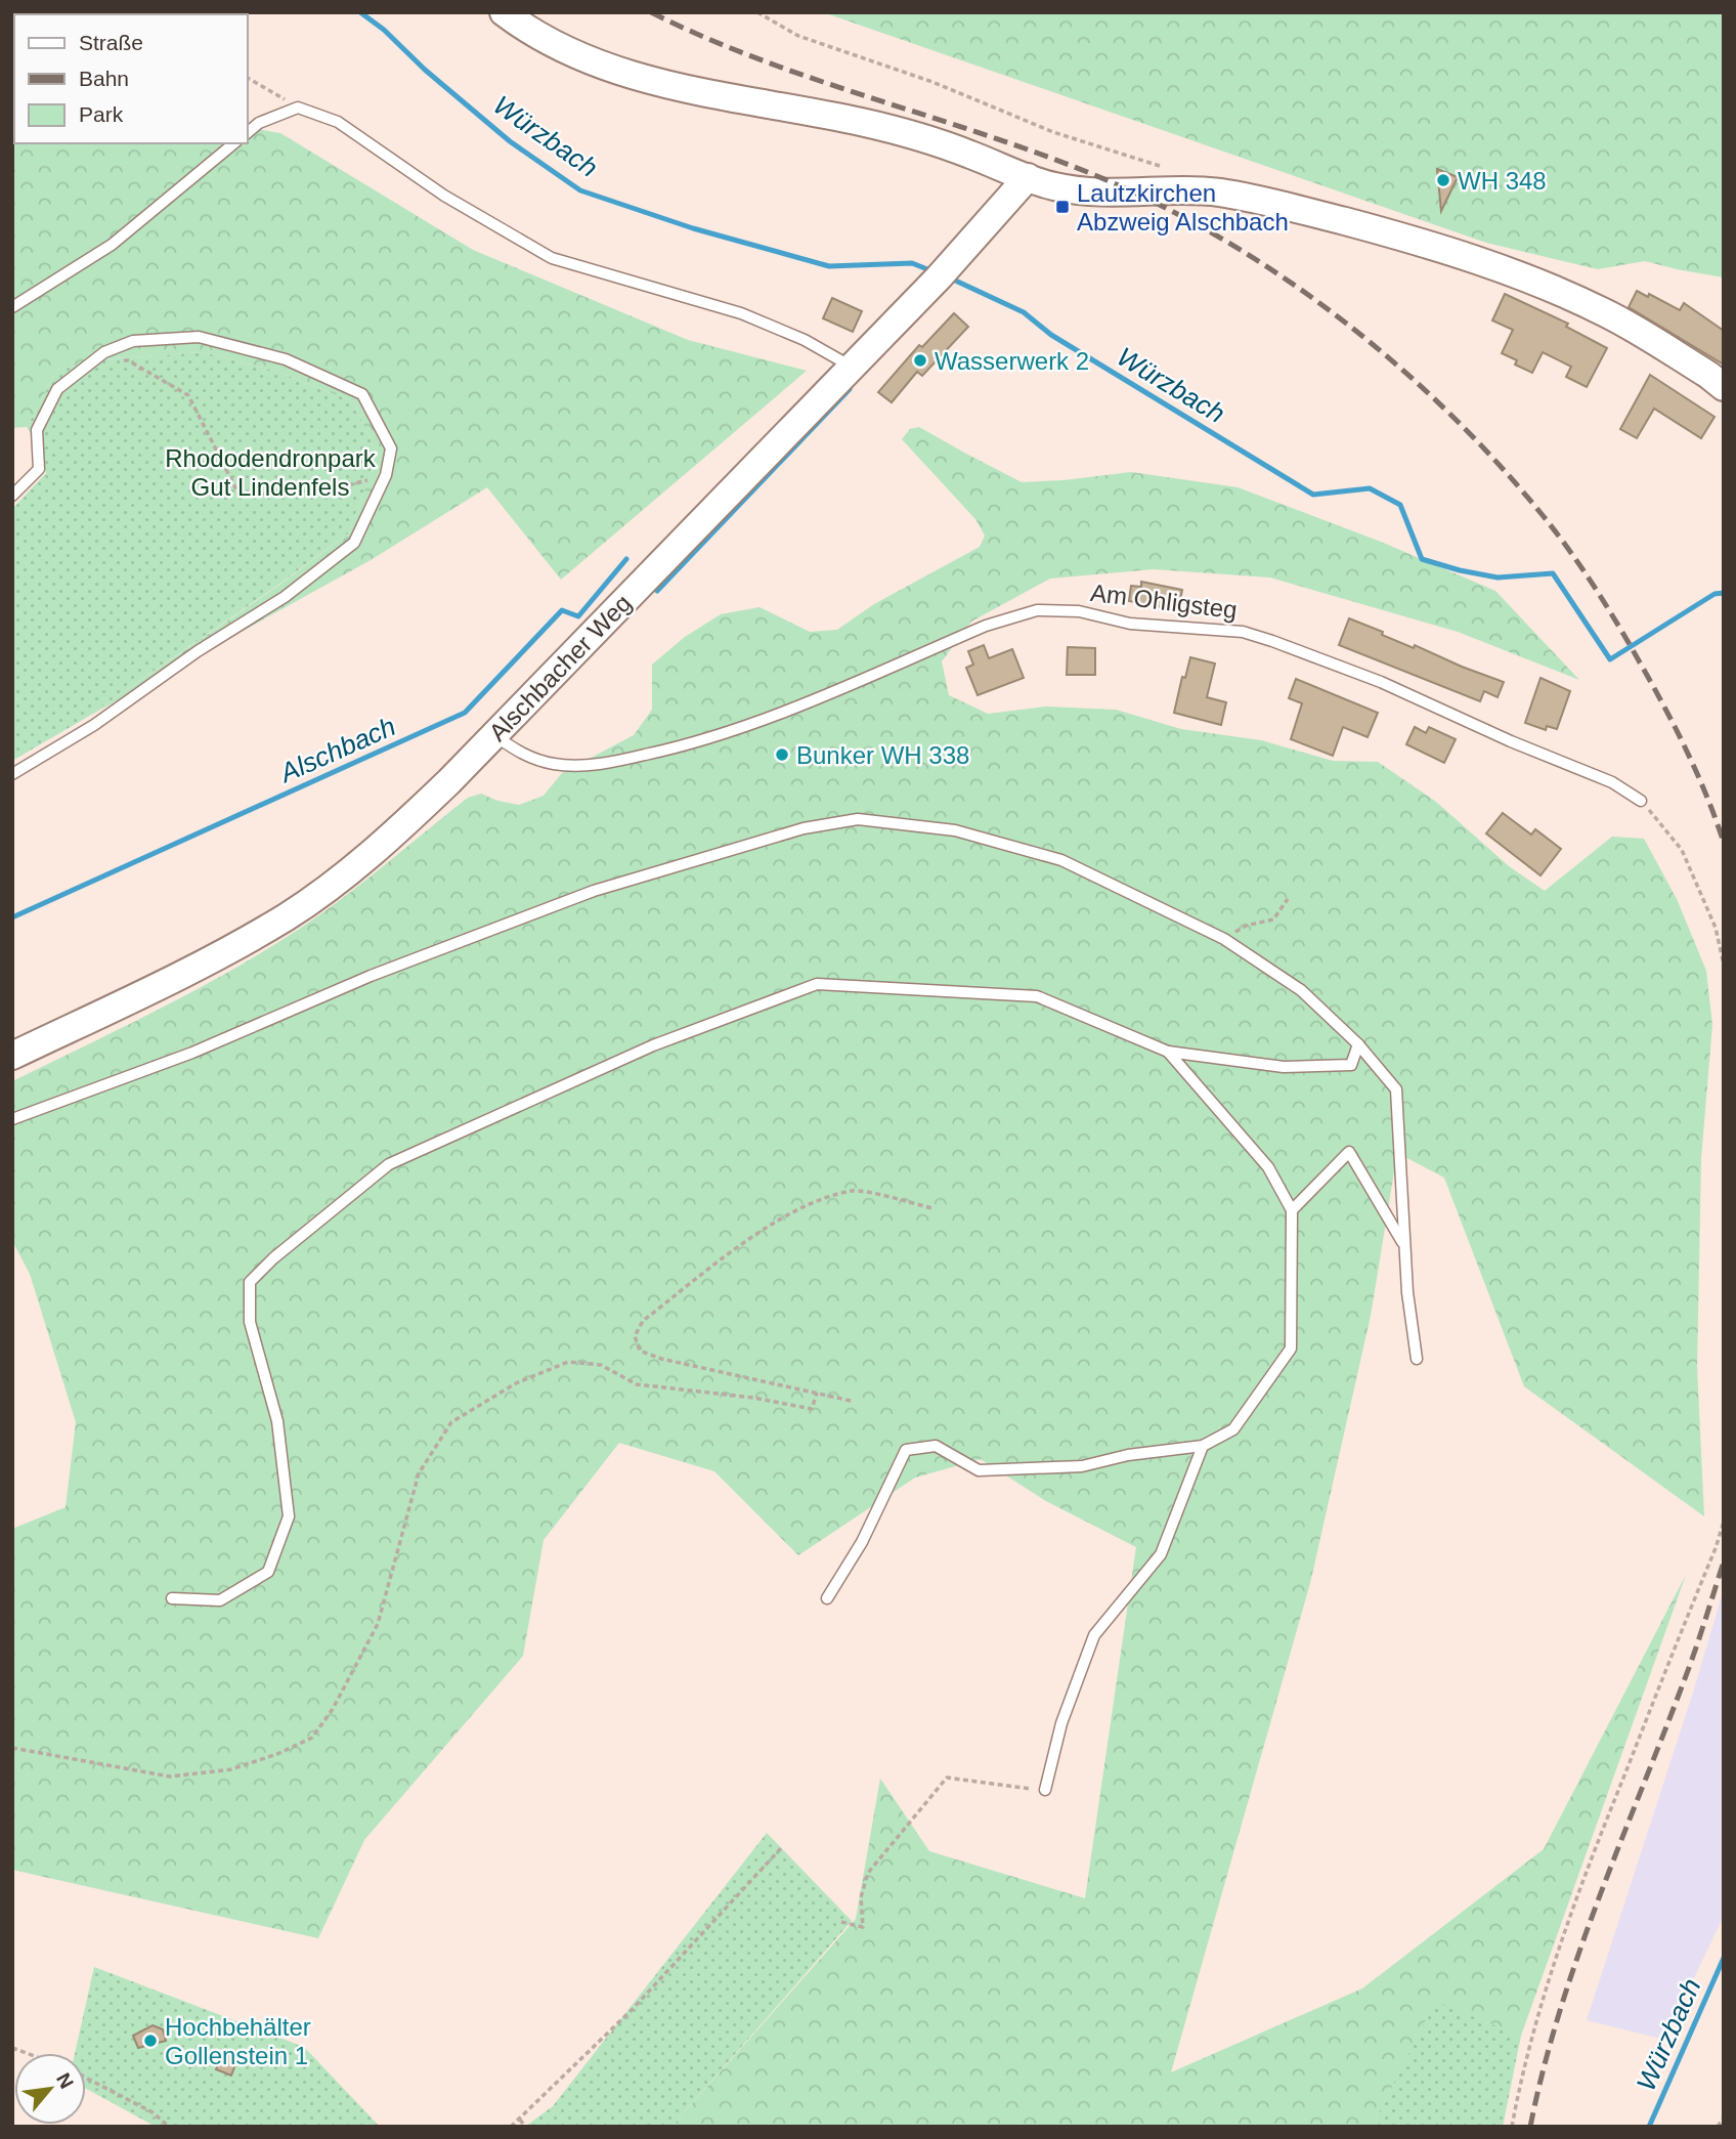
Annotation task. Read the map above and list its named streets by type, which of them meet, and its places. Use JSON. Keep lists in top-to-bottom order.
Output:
{
  "streets": {
    "street": ["Alschbacher Weg"],
    "lane": ["Am Ohligsteg"]
  },
  "crossings": [
    ["Am Ohligsteg", "Alschbacher Weg"]
  ],
  "water": ["Würzbach", "Alschbach"],
  "parks": ["Rhododendronpark Gut Lindenfels"],
  "places": {
    "other": [
      "WH 348",
      "Wasserwerk 2",
      "Bunker WH 338",
      "Hochbehälter Gollenstein 1"
    ],
    "transit": ["Lautzkirchen Abzweig Alschbach"]
  },
  "legend": ["Straße", "Bahn", "Park"],
  "north": "top right"
}
